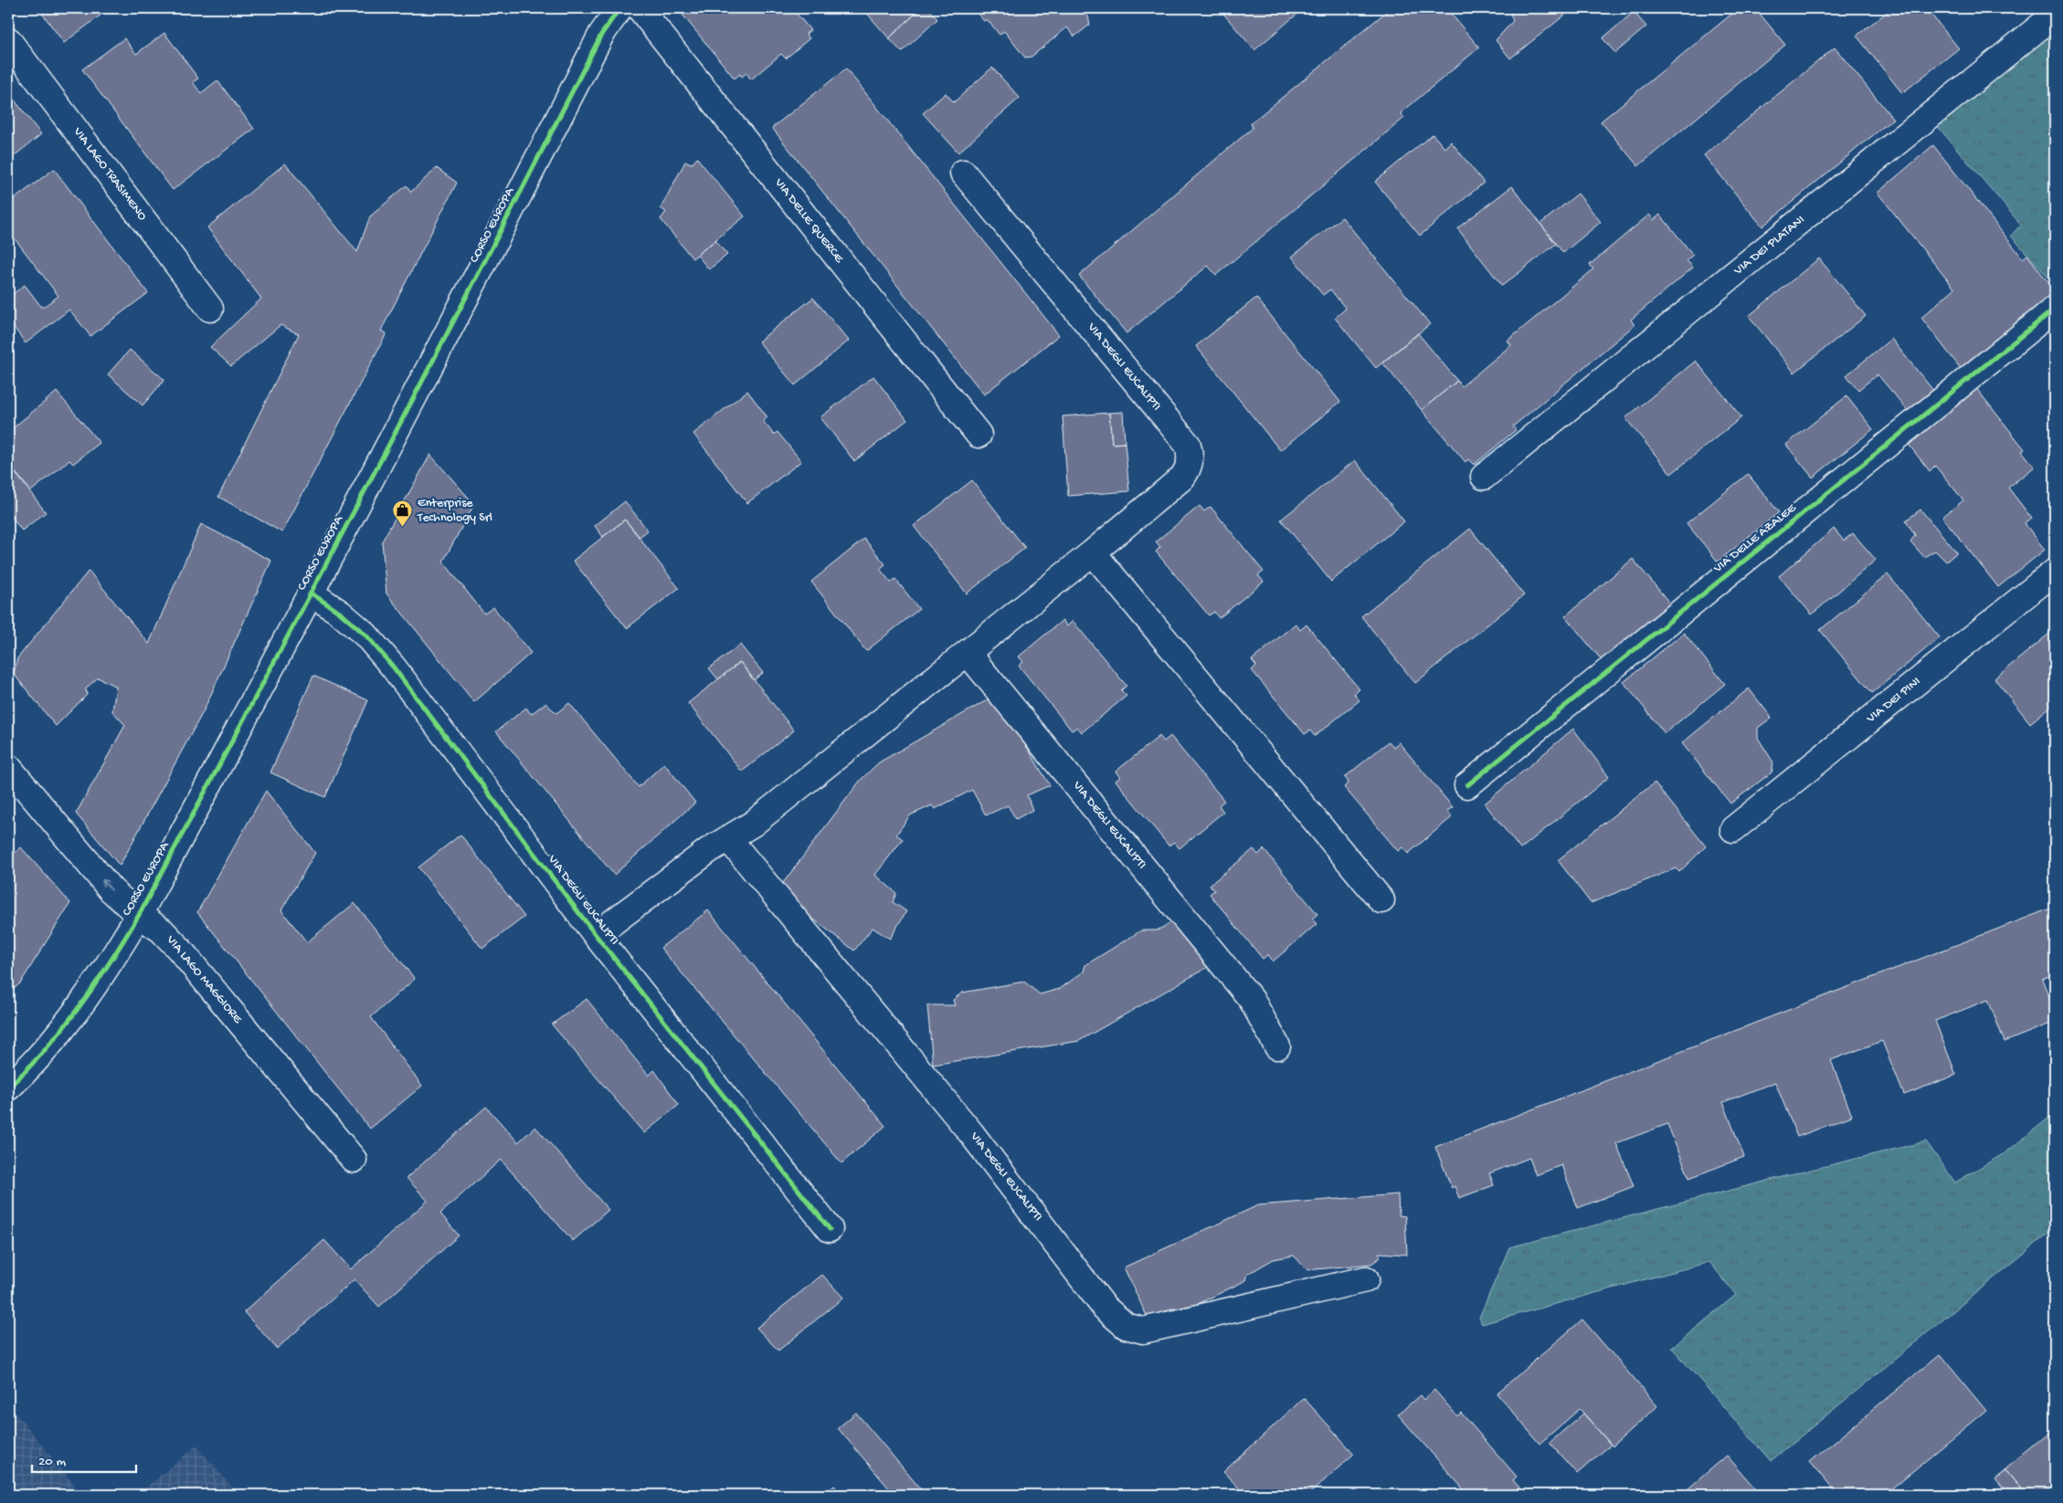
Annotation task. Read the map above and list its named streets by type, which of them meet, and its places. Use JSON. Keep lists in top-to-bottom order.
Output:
{
  "streets": {
    "street": [
      "VIA LAGO TRASIMENO",
      "VIA DELLE QUERCE",
      "CORSO EUROPA",
      "VIA DEI PLATANI",
      "VIA DEGLI EUCALIPTI",
      "VIA DELLE AZALEE",
      "VIA DEI PINI",
      "VIA LAGO MAGGIORE"
    ]
  },
  "crossings": [
    ["CORSO EUROPA", "VIA DEGLI EUCALIPTI"],
    ["CORSO EUROPA", "VIA LAGO MAGGIORE"]
  ],
  "one_way": ["VIA LAGO MAGGIORE"],
  "places": {
    "shop": ["Enterprise Technology Srl"]
  },
  "scale_bar": "20 m"
}
